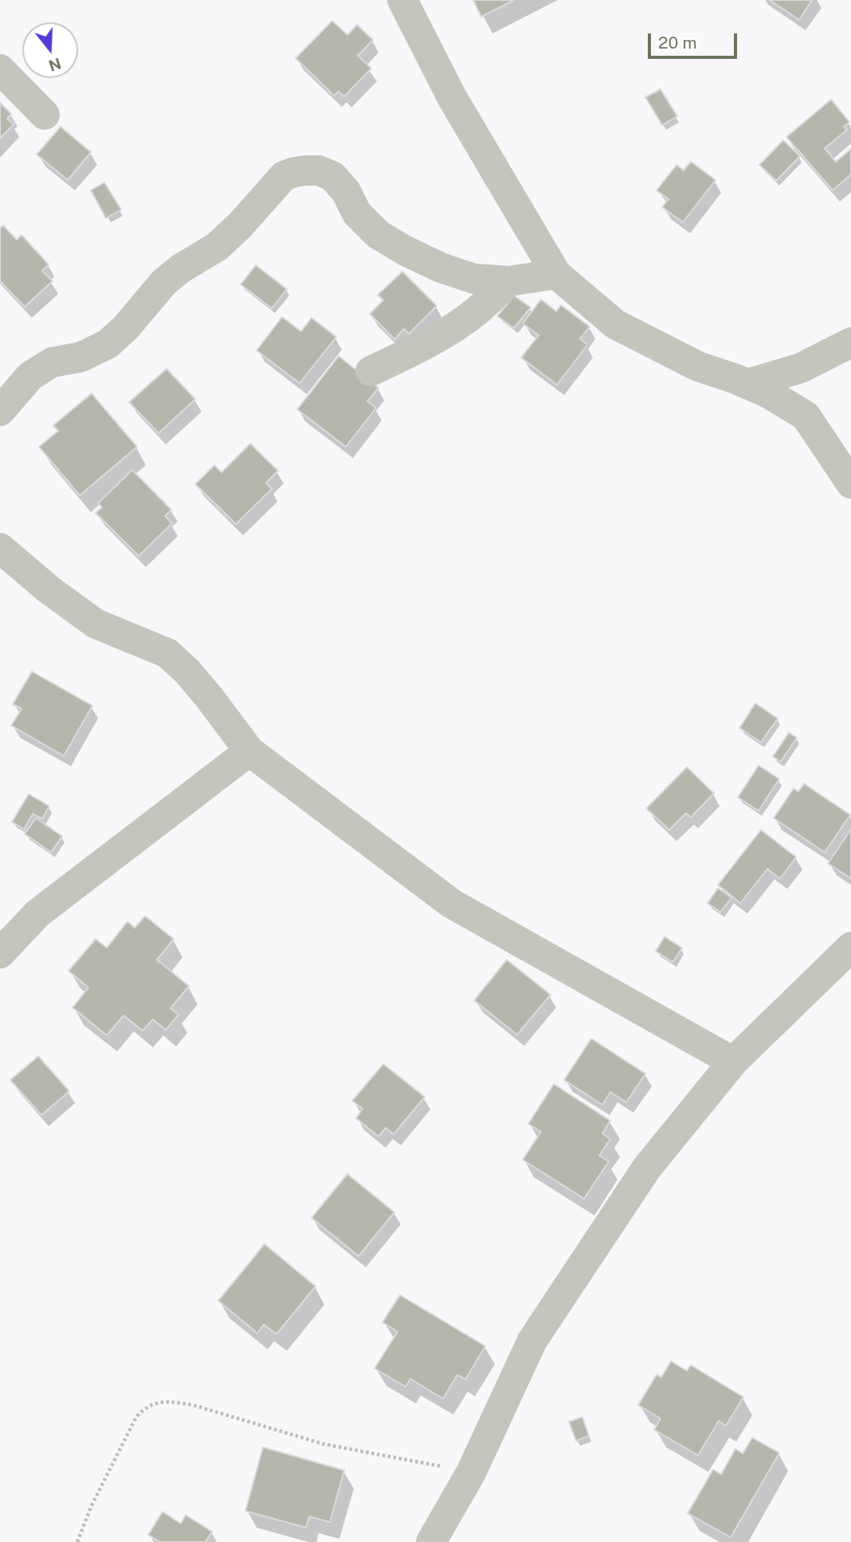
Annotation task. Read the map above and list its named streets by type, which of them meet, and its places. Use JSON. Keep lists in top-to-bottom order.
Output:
{
  "scale_bar": "20 m",
  "north": "bottom"
}
